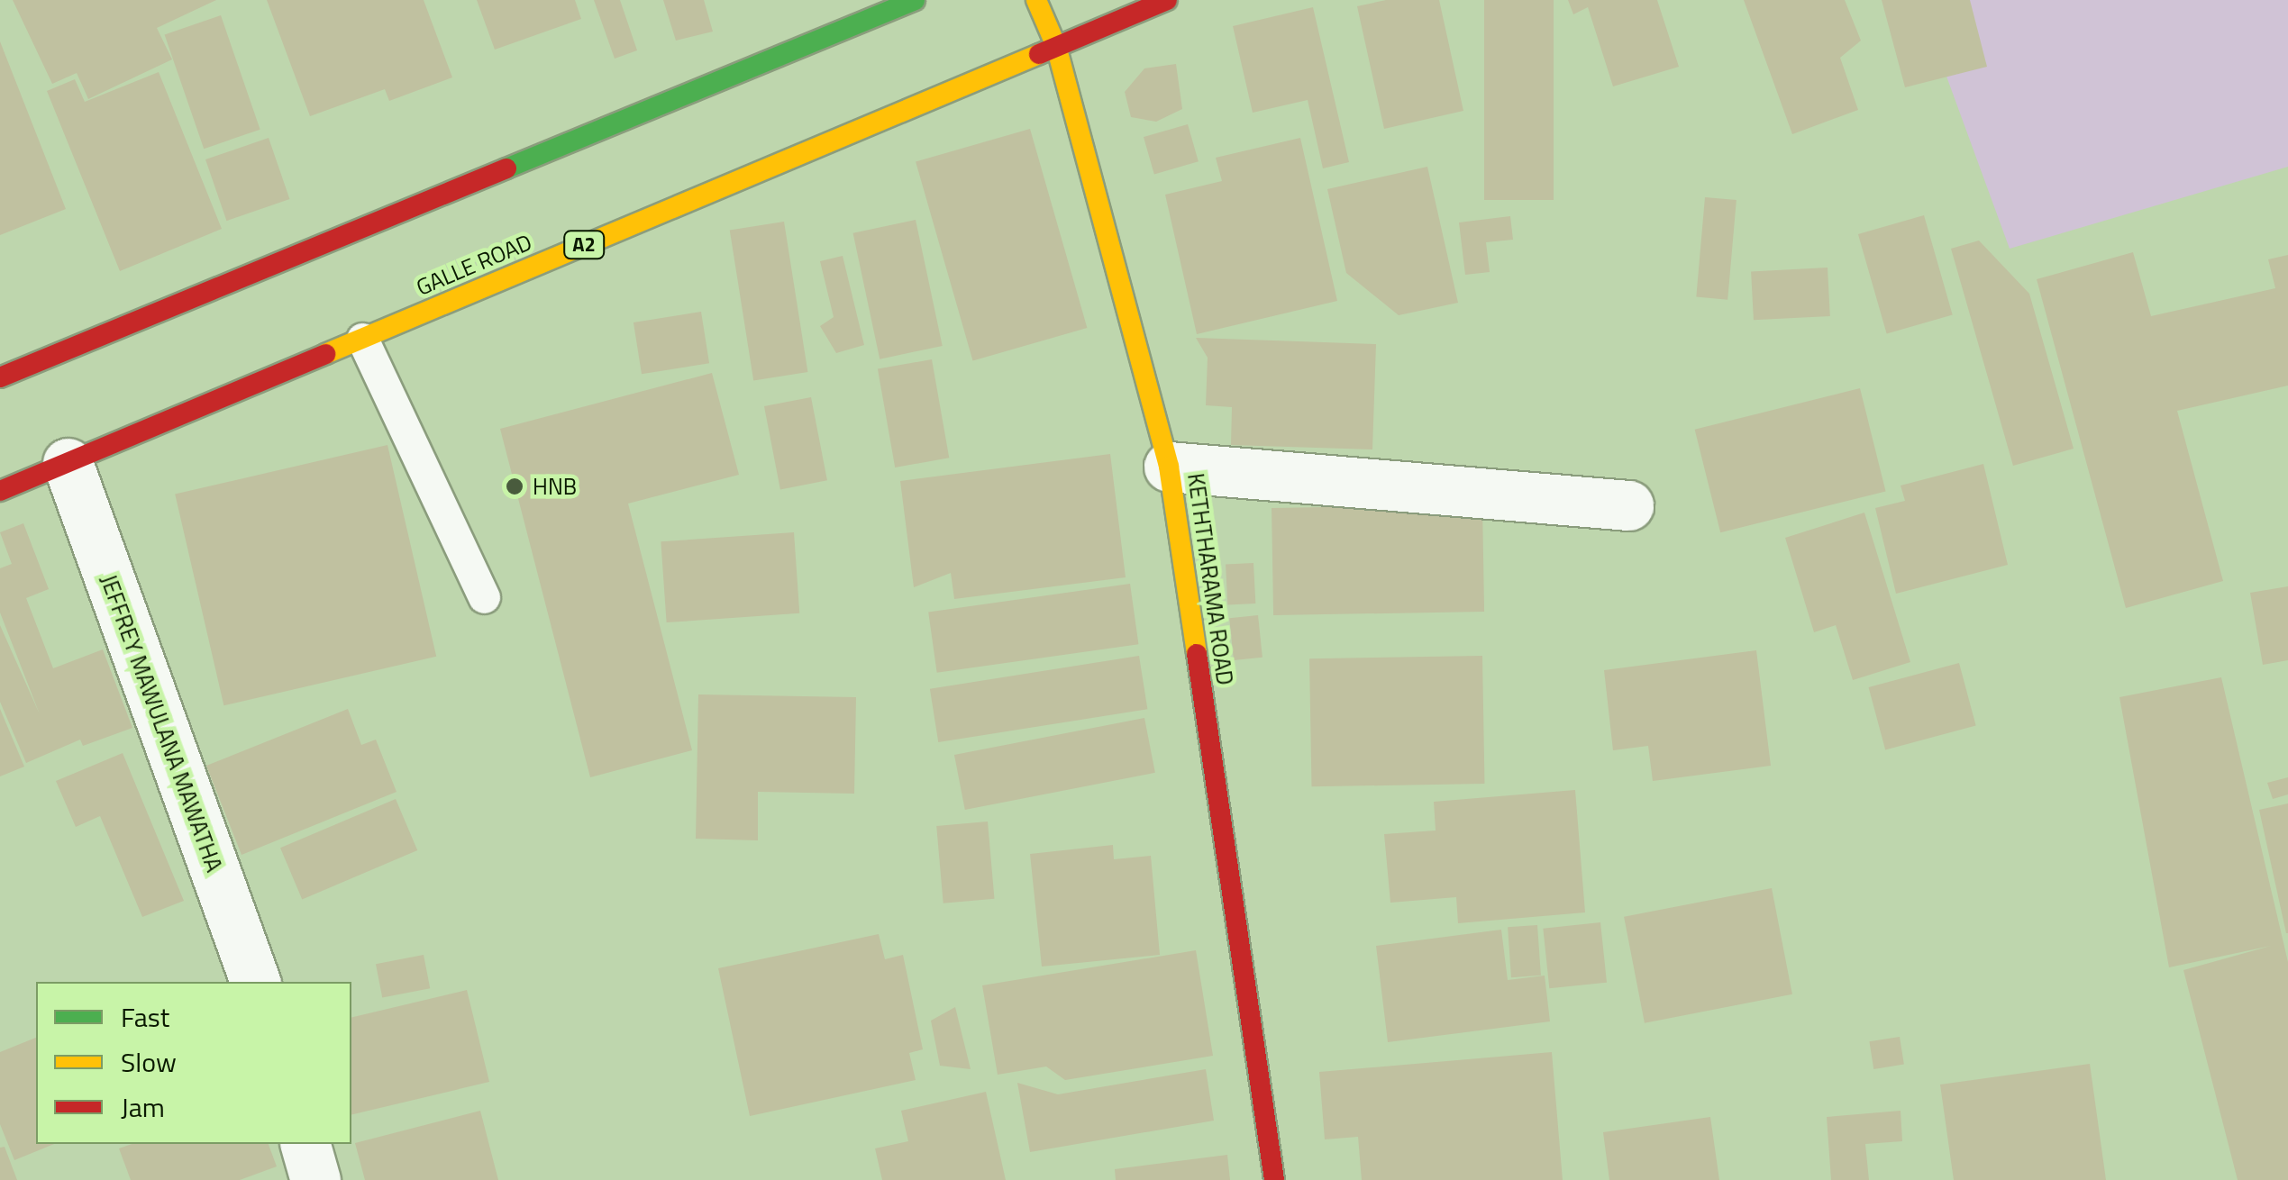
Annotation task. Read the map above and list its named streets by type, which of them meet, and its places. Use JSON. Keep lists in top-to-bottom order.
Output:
{
  "streets": {
    "main road": ["A2", "GALLE ROAD", "KETHTHARAMA ROAD"],
    "street": ["JEFFREY MAWULANA MAWATHA"]
  },
  "crossings": [
    ["GALLE ROAD", "KETHTHARAMA ROAD"],
    ["GALLE ROAD", "JEFFREY MAWULANA MAWATHA"]
  ],
  "places": ["HNB"],
  "legend": ["Fast", "Slow", "Jam"]
}
